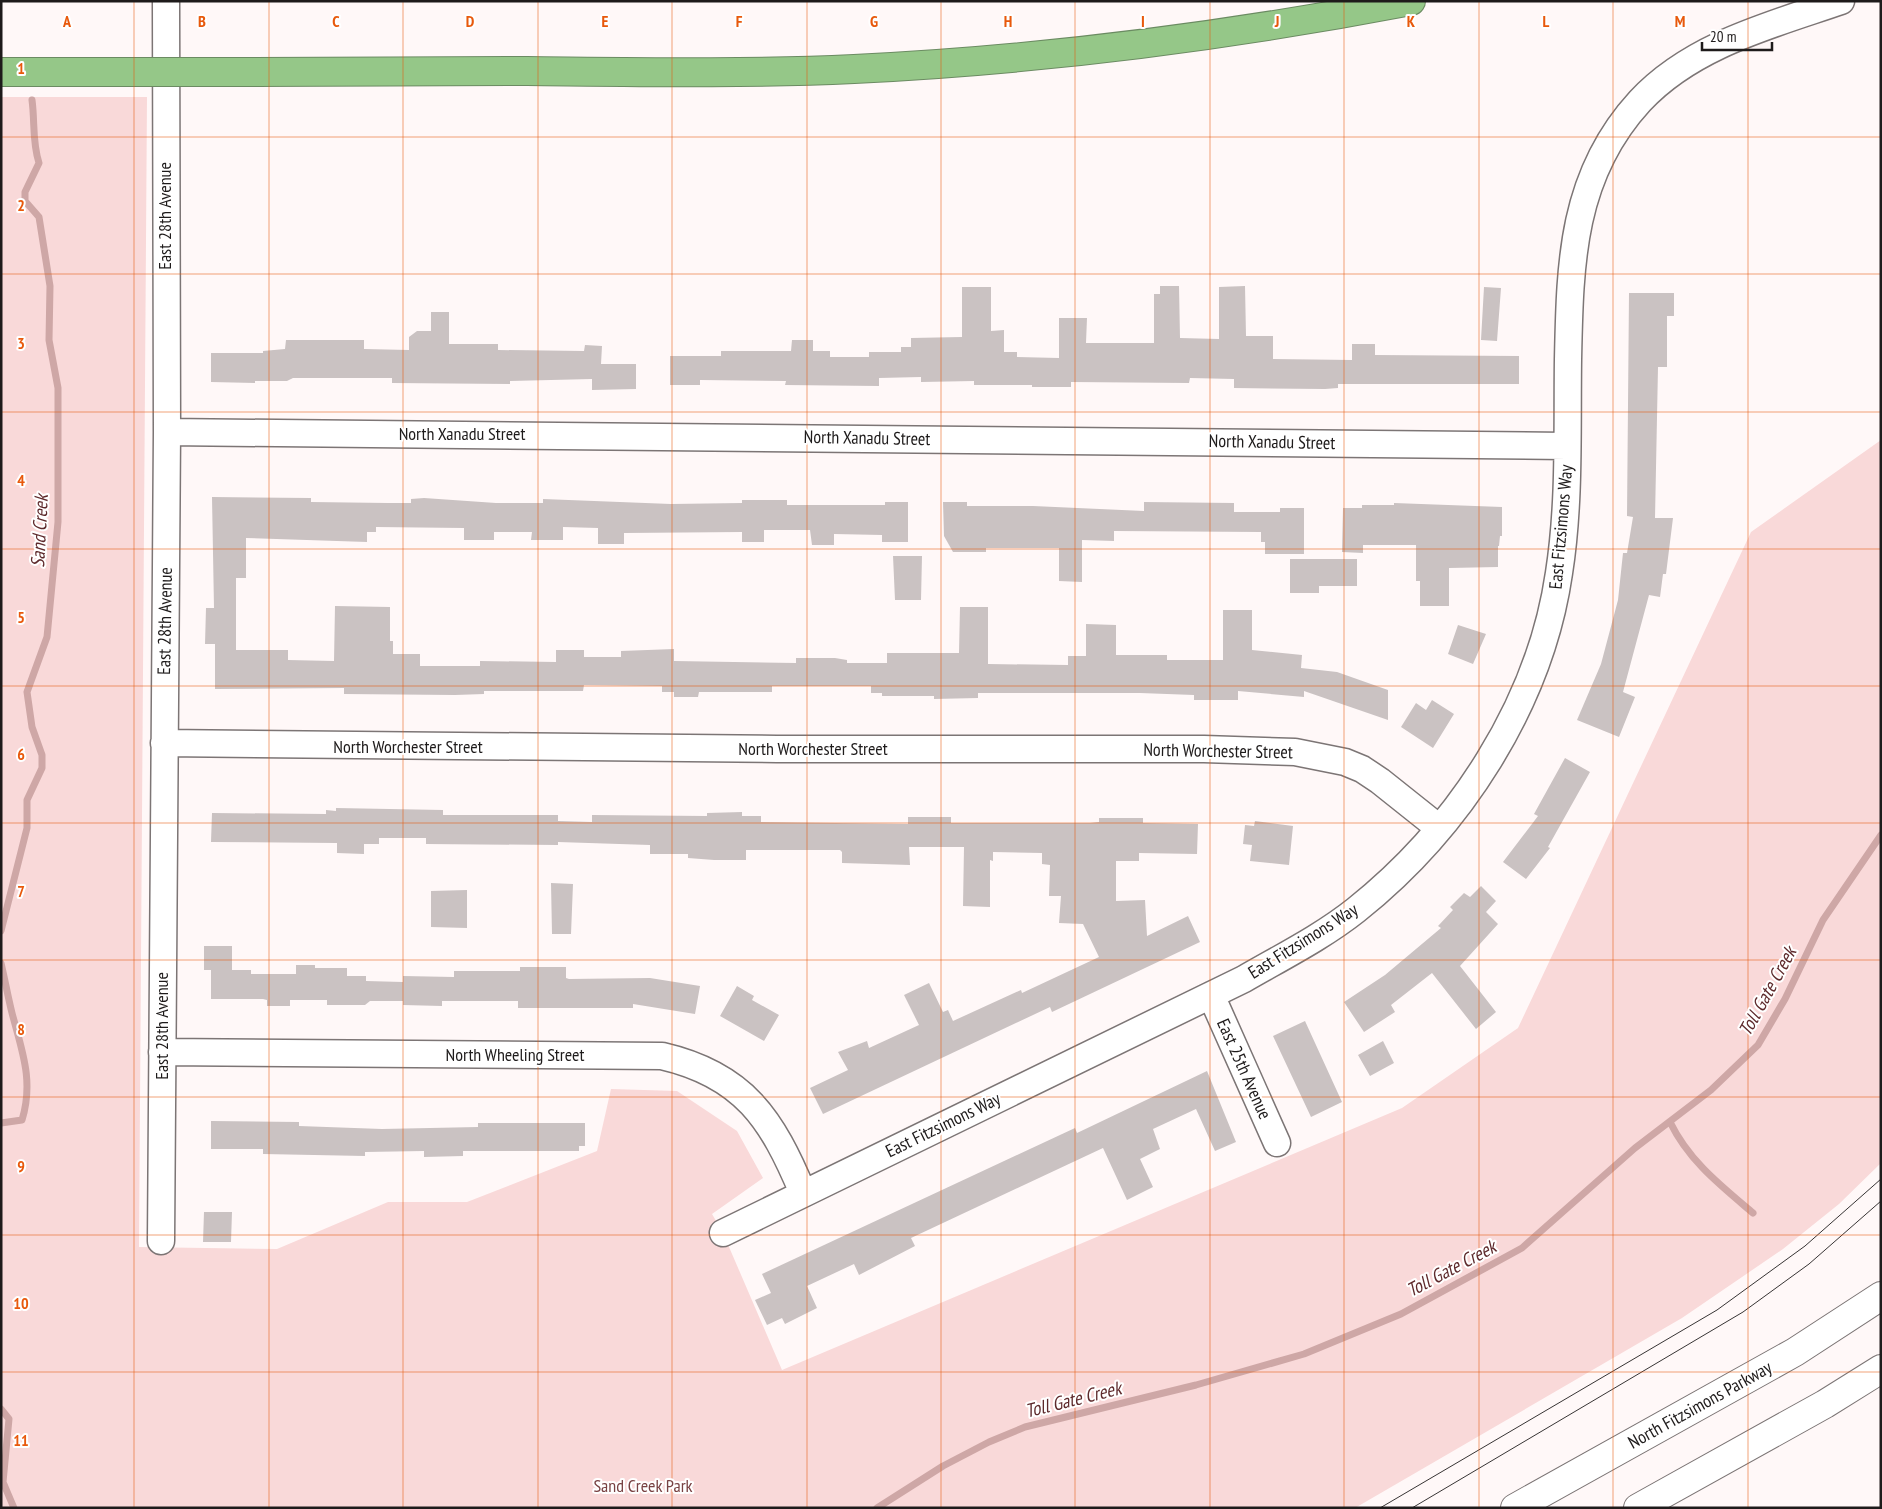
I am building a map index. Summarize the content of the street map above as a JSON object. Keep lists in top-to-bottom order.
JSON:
{
  "streets": {
    "main road": ["North Fitzsimons Parkway"],
    "street": [
      "East 28th Avenue",
      "North Xanadu Street",
      "East Fitzsimons Way",
      "North Worchester Street",
      "North Wheeling Street",
      "East 25th Avenue"
    ]
  },
  "crossings": [
    ["East 28th Avenue", "North Xanadu Street"],
    ["East 28th Avenue", "North Worchester Street"],
    ["East 28th Avenue", "North Wheeling Street"],
    ["North Xanadu Street", "East Fitzsimons Way"],
    ["East Fitzsimons Way", "North Worchester Street"],
    ["East Fitzsimons Way", "North Wheeling Street"],
    ["East Fitzsimons Way", "East 25th Avenue"]
  ],
  "water": ["Sand Creek", "Toll Gate Creek"],
  "parks": ["Sand Creek Park"],
  "scale_bar": "20 m",
  "grid": {
    "columns": [
      "A",
      "B",
      "C",
      "D",
      "E",
      "F",
      "G",
      "H",
      "I",
      "J",
      "K",
      "L",
      "M"
    ],
    "rows": [
      "1",
      "2",
      "3",
      "4",
      "5",
      "6",
      "7",
      "8",
      "9",
      "10",
      "11"
    ]
  }
}
